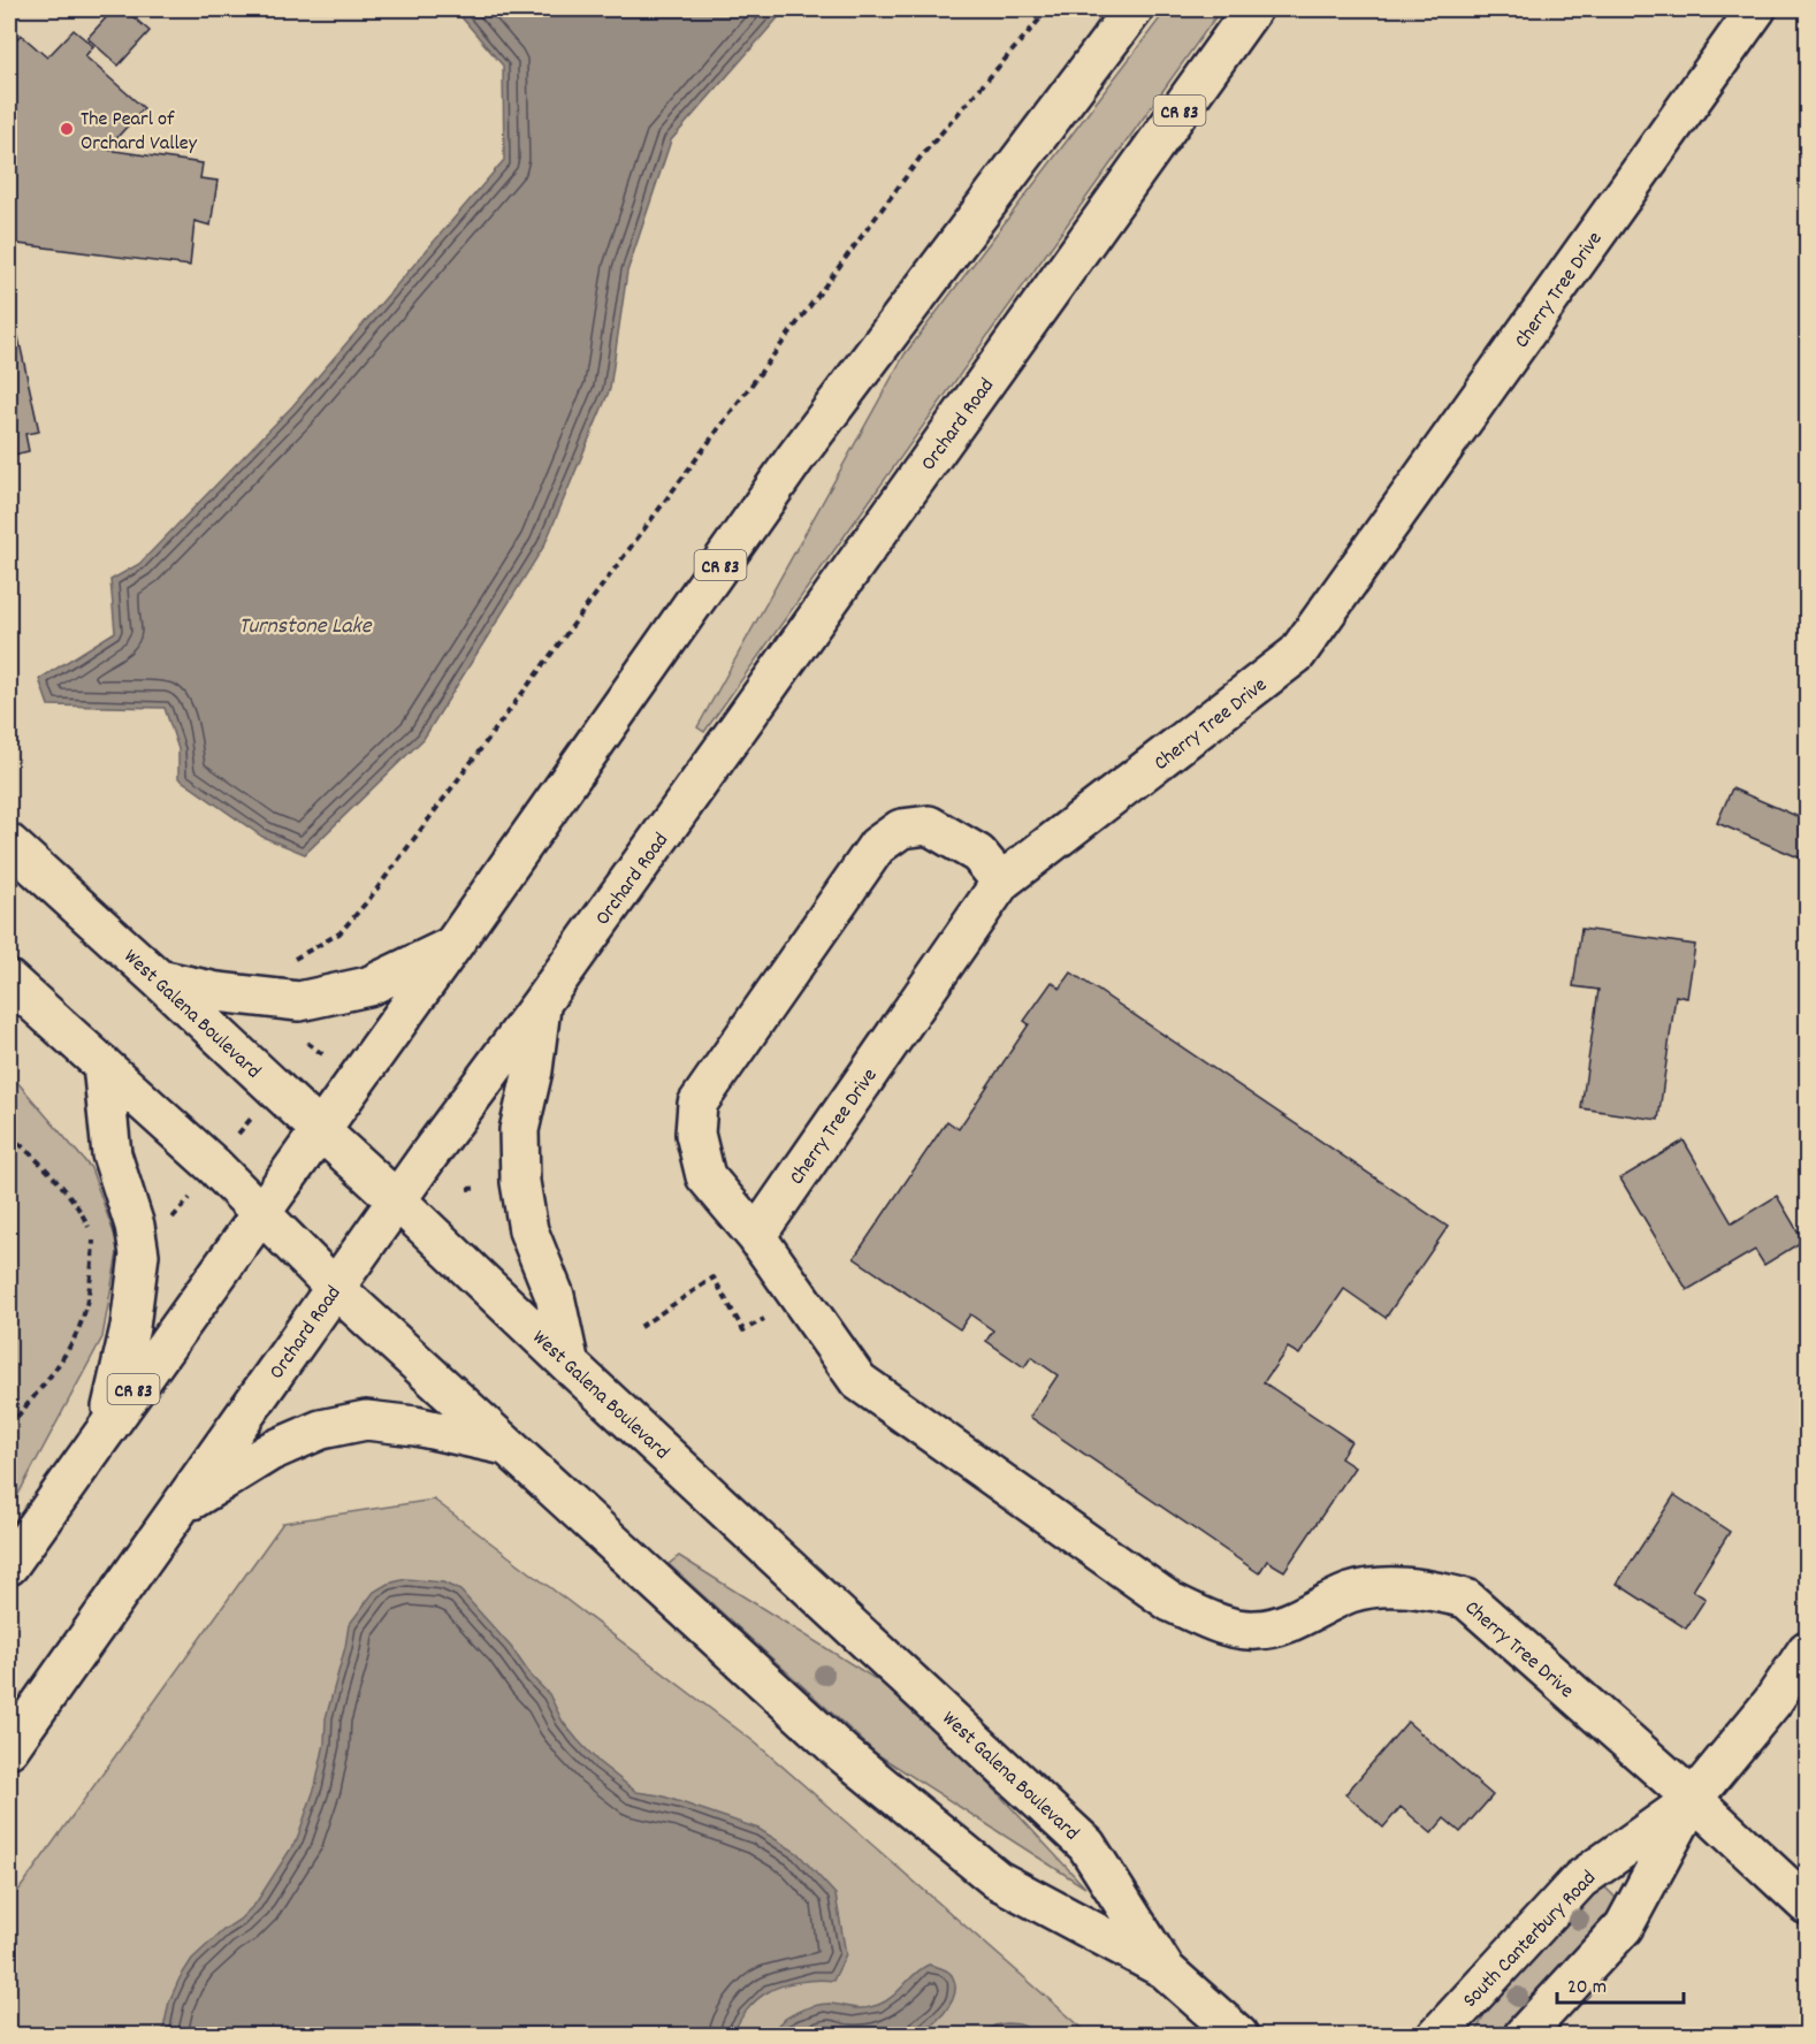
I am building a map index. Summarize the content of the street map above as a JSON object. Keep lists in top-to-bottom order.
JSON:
{
  "streets": {
    "main road": [
      "CR 83",
      "Cherry Tree Drive",
      "Orchard Road",
      "West Galena Boulevard",
      "South Canterbury Road"
    ]
  },
  "crossings": [
    ["CR 83", "West Galena Boulevard"],
    ["Cherry Tree Drive", "South Canterbury Road"],
    ["Orchard Road", "West Galena Boulevard"]
  ],
  "water": ["Turnstone Lake"],
  "places": ["The Pearl of Orchard Valley"],
  "scale_bar": "20 m"
}
